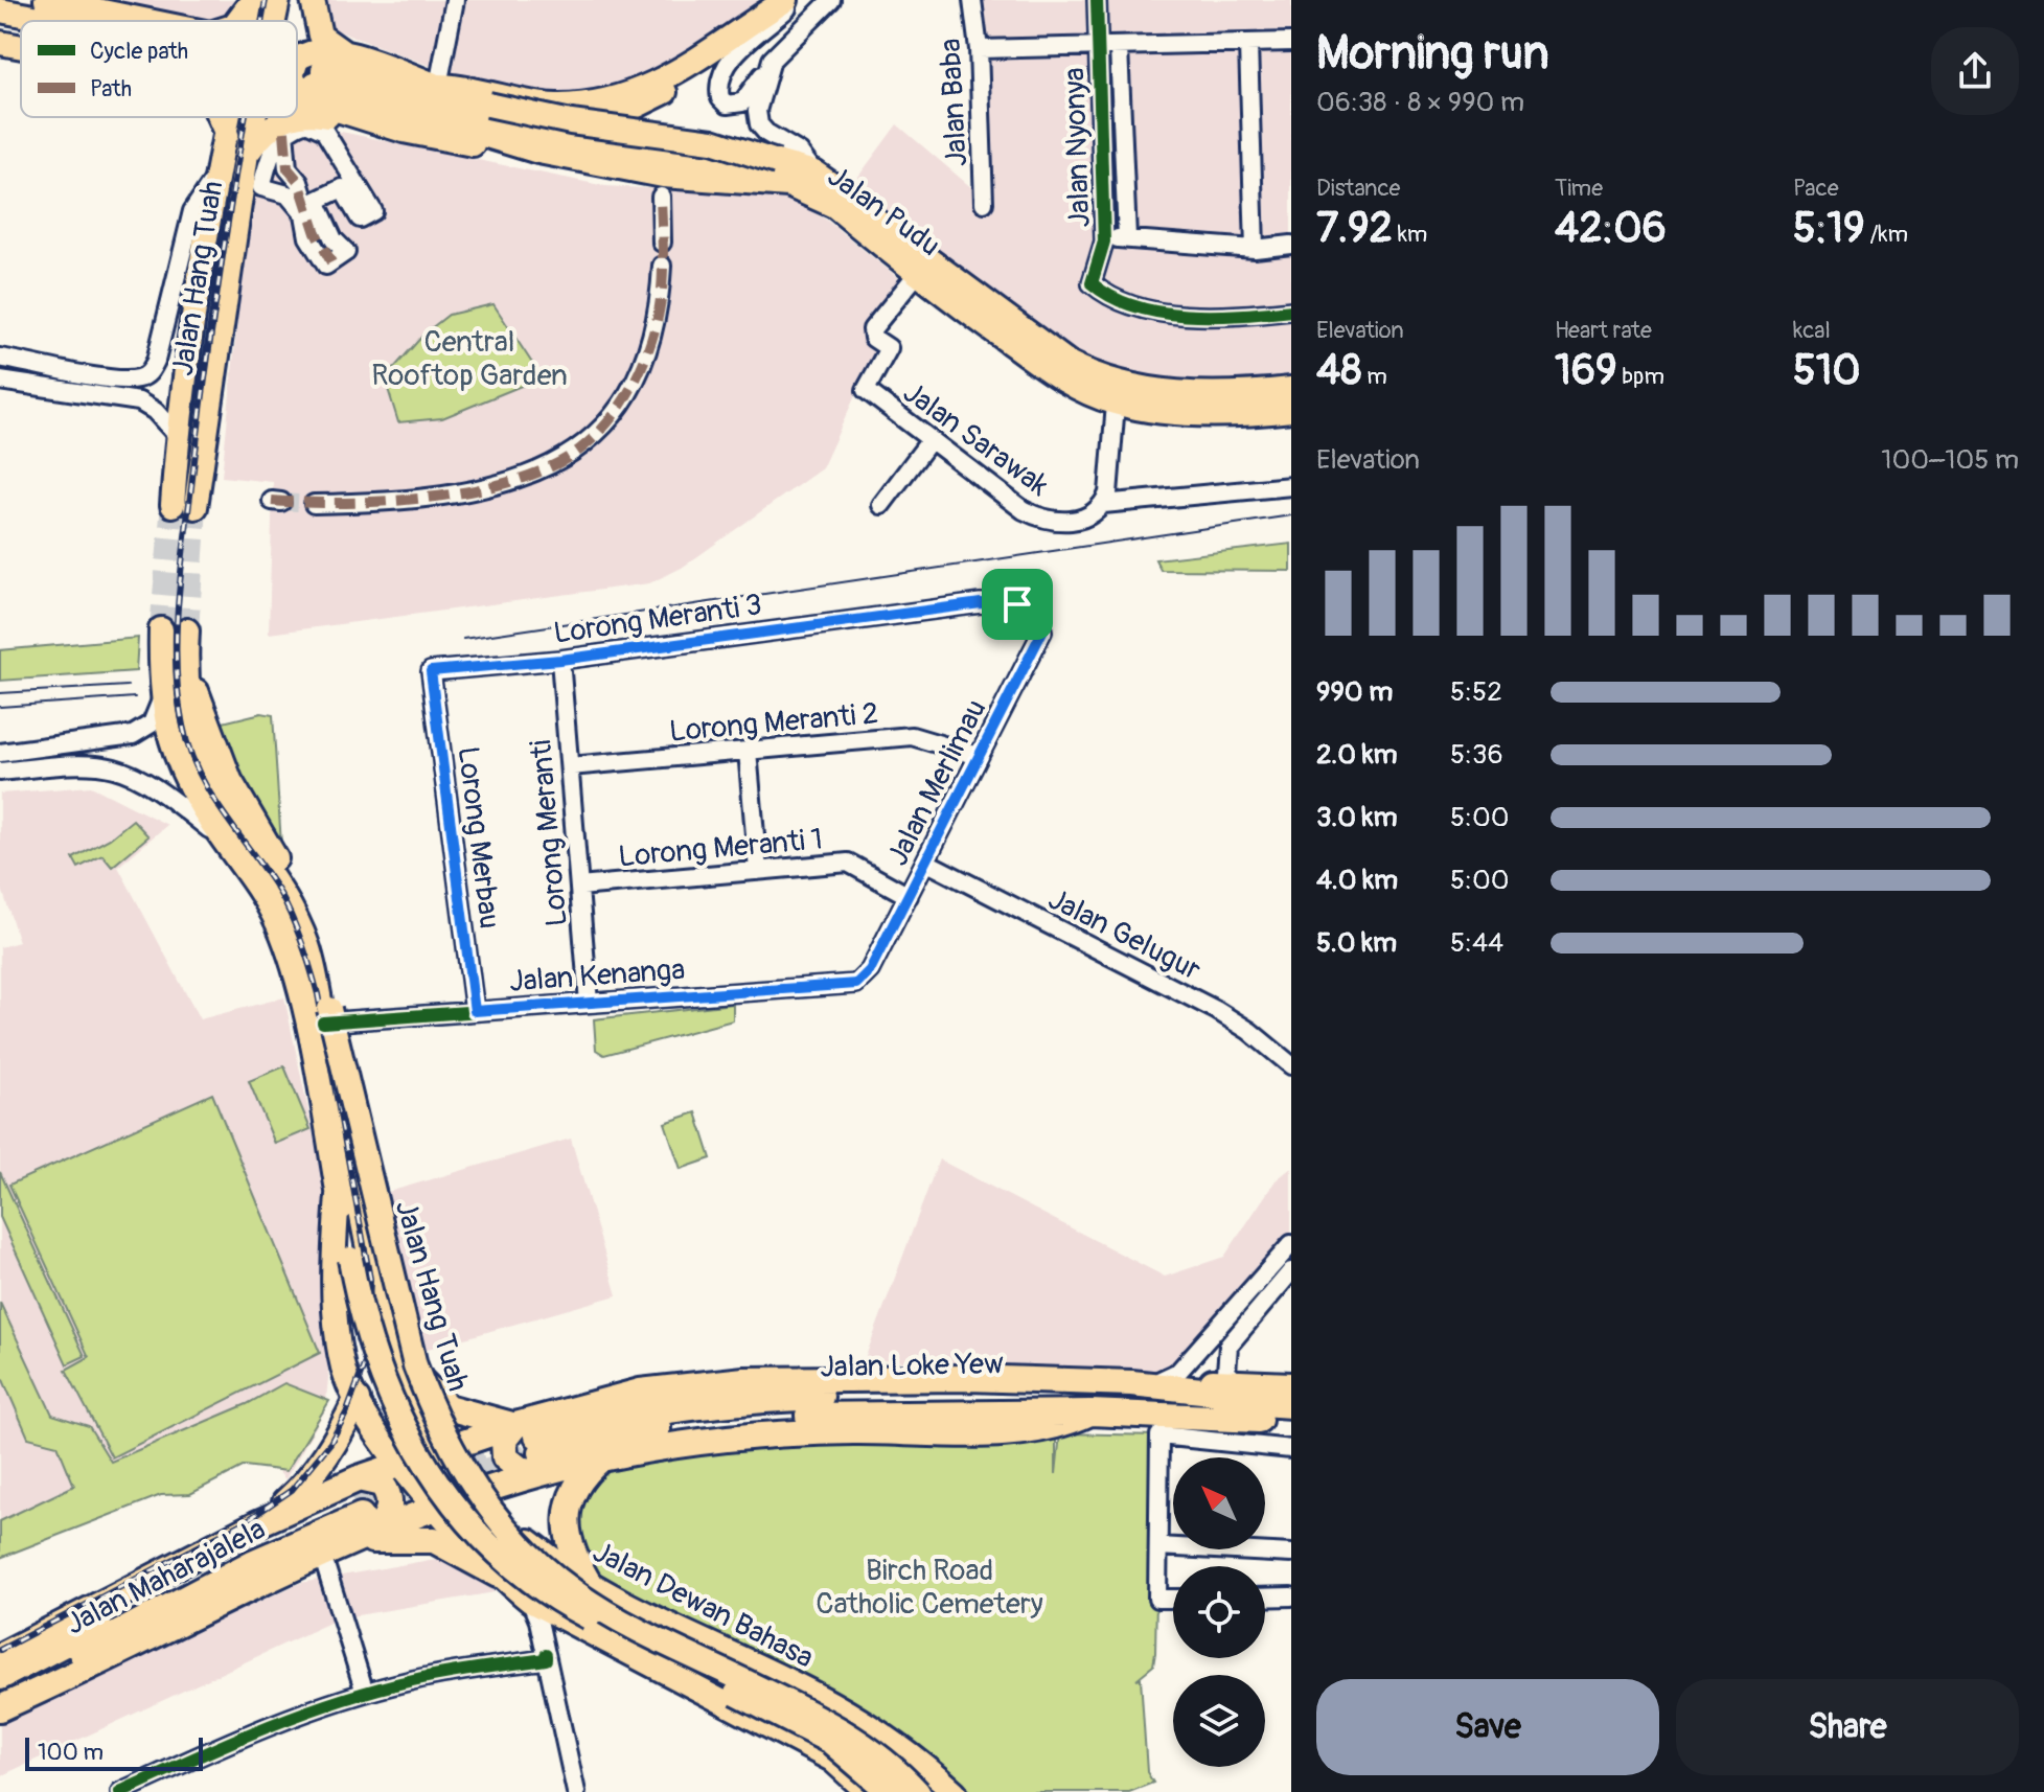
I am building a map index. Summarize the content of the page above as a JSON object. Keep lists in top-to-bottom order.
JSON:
{
  "streets": {
    "highway": ["Jalan Loke Yew", "Jalan Maharajalela"],
    "main road": ["Jalan Pudu", "Jalan Hang Tuah", "Jalan Dewan Bahasa"],
    "street": [
      "Jalan Baba",
      "Jalan Nyonya",
      "Jalan Sarawak",
      "Lorong Meranti 3",
      "Lorong Meranti 2",
      "Jalan Merlimau",
      "Lorong Meranti",
      "Lorong Merbau",
      "Lorong Meranti 1",
      "Jalan Gelugur",
      "Jalan Kenanga"
    ]
  },
  "crossings": [
    ["Jalan Pudu", "Jalan Sarawak"],
    ["Jalan Hang Tuah", "Jalan Kenanga"],
    ["Jalan Hang Tuah", "Jalan Dewan Bahasa"],
    ["Lorong Meranti 3", "Jalan Merlimau"],
    ["Lorong Meranti 3", "Lorong Meranti"],
    ["Lorong Meranti 3", "Lorong Merbau"],
    ["Lorong Meranti 2", "Jalan Merlimau"],
    ["Lorong Meranti 2", "Lorong Meranti"],
    ["Jalan Merlimau", "Lorong Meranti 1"],
    ["Jalan Merlimau", "Jalan Gelugur"],
    ["Jalan Merlimau", "Jalan Kenanga"],
    ["Lorong Meranti", "Lorong Meranti 1"],
    ["Lorong Meranti", "Jalan Kenanga"],
    ["Lorong Merbau", "Jalan Kenanga"]
  ],
  "parks": ["Central Rooftop Garden", "Birch Road Catholic Cemetery"],
  "legend": ["Cycle path", "Path"],
  "scale_bar": "100 m",
  "north": "top left",
  "page": {
    "heading": ["Morning run", "06:38 · 8 × 990 m"],
    "stats": [
      ["Distance", "7.92 km"],
      ["Time", "42:06"],
      ["Pace", "5:19 /km"],
      ["Elevation", "48 m"],
      ["Heart rate", "169 bpm"],
      ["kcal", "510"]
    ],
    "chart": ["Elevation", "100–105 m"],
    "list": [
      {
        "name": "990 m",
        "note": "5:52"
      },
      {
        "name": "2.0 km",
        "note": "5:36"
      },
      {
        "name": "3.0 km",
        "note": "5:00"
      },
      {
        "name": "4.0 km",
        "note": "5:00"
      },
      {
        "name": "5.0 km",
        "note": "5:44"
      }
    ],
    "buttons": ["Save", "Share"],
    "scale": "100 m"
  }
}
